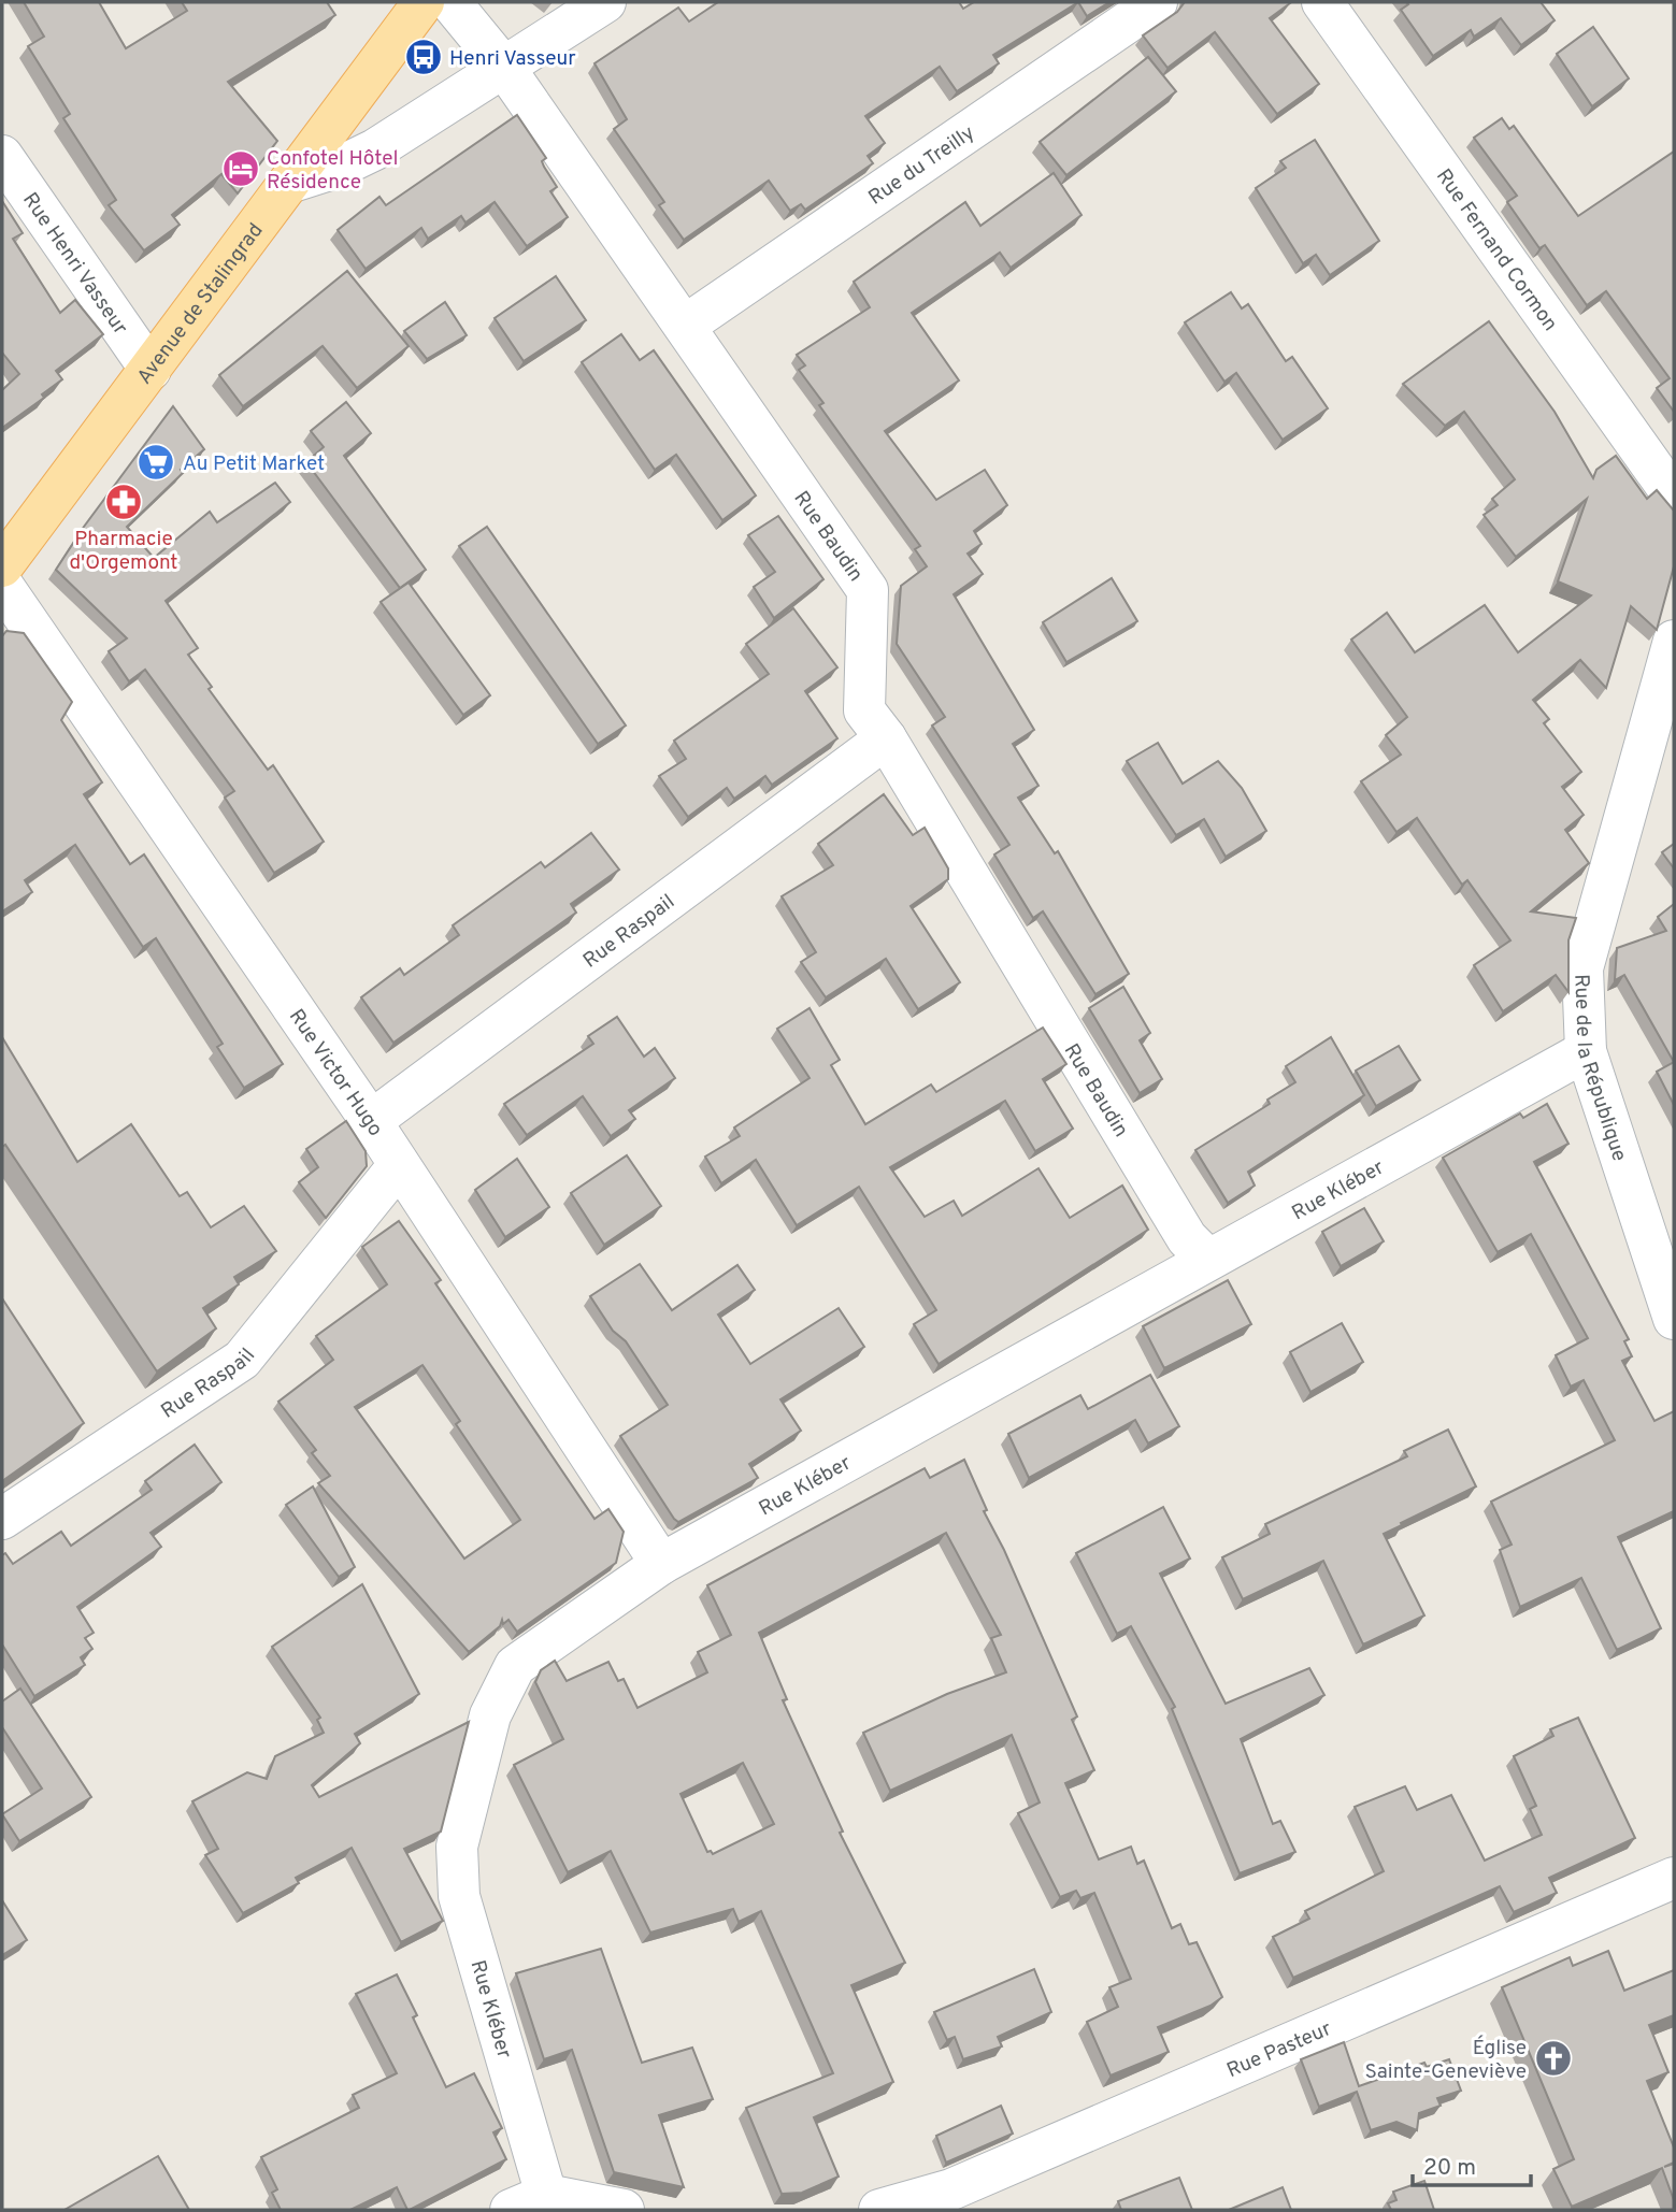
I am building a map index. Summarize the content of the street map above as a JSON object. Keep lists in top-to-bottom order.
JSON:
{
  "streets": {
    "main road": ["Avenue de Stalingrad"],
    "street": [
      "Rue du Treilly",
      "Rue Fernand Cormon",
      "Rue Henri Vasseur",
      "Rue Baudin",
      "Rue Raspail",
      "Rue de la République",
      "Rue Victor Hugo",
      "Rue Kléber",
      "Rue Pasteur"
    ]
  },
  "crossings": [
    ["Rue du Treilly", "Rue Baudin"],
    ["Rue Henri Vasseur", "Avenue de Stalingrad"],
    ["Rue Baudin", "Rue Raspail"],
    ["Rue Baudin", "Rue Kléber"],
    ["Rue Raspail", "Rue Victor Hugo"],
    ["Rue de la République", "Rue Kléber"],
    ["Rue Victor Hugo", "Rue Kléber"]
  ],
  "places": {
    "bus stop": ["Henri Vasseur"],
    "hotel": ["Confotel Hôtel Résidence"],
    "supermarket": ["Au Petit Market"],
    "pharmacy": ["Pharmacie d'Orgemont"],
    "church": ["Église Sainte-Geneviève"]
  },
  "scale_bar": "20 m"
}
